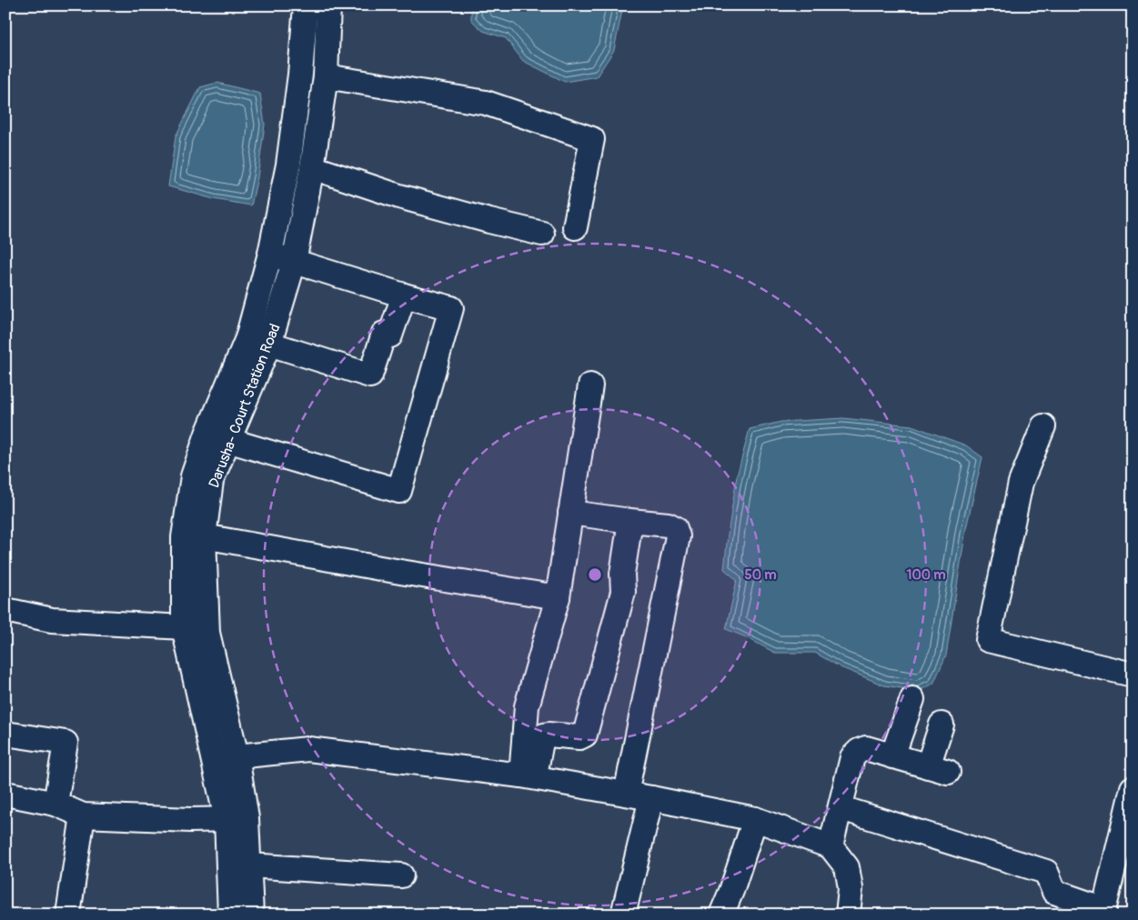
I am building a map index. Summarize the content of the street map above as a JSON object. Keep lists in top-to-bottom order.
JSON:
{
  "streets": {
    "street": ["Darusha- Court Station Road"]
  },
  "rings": ["50 m", "100 m"]
}
